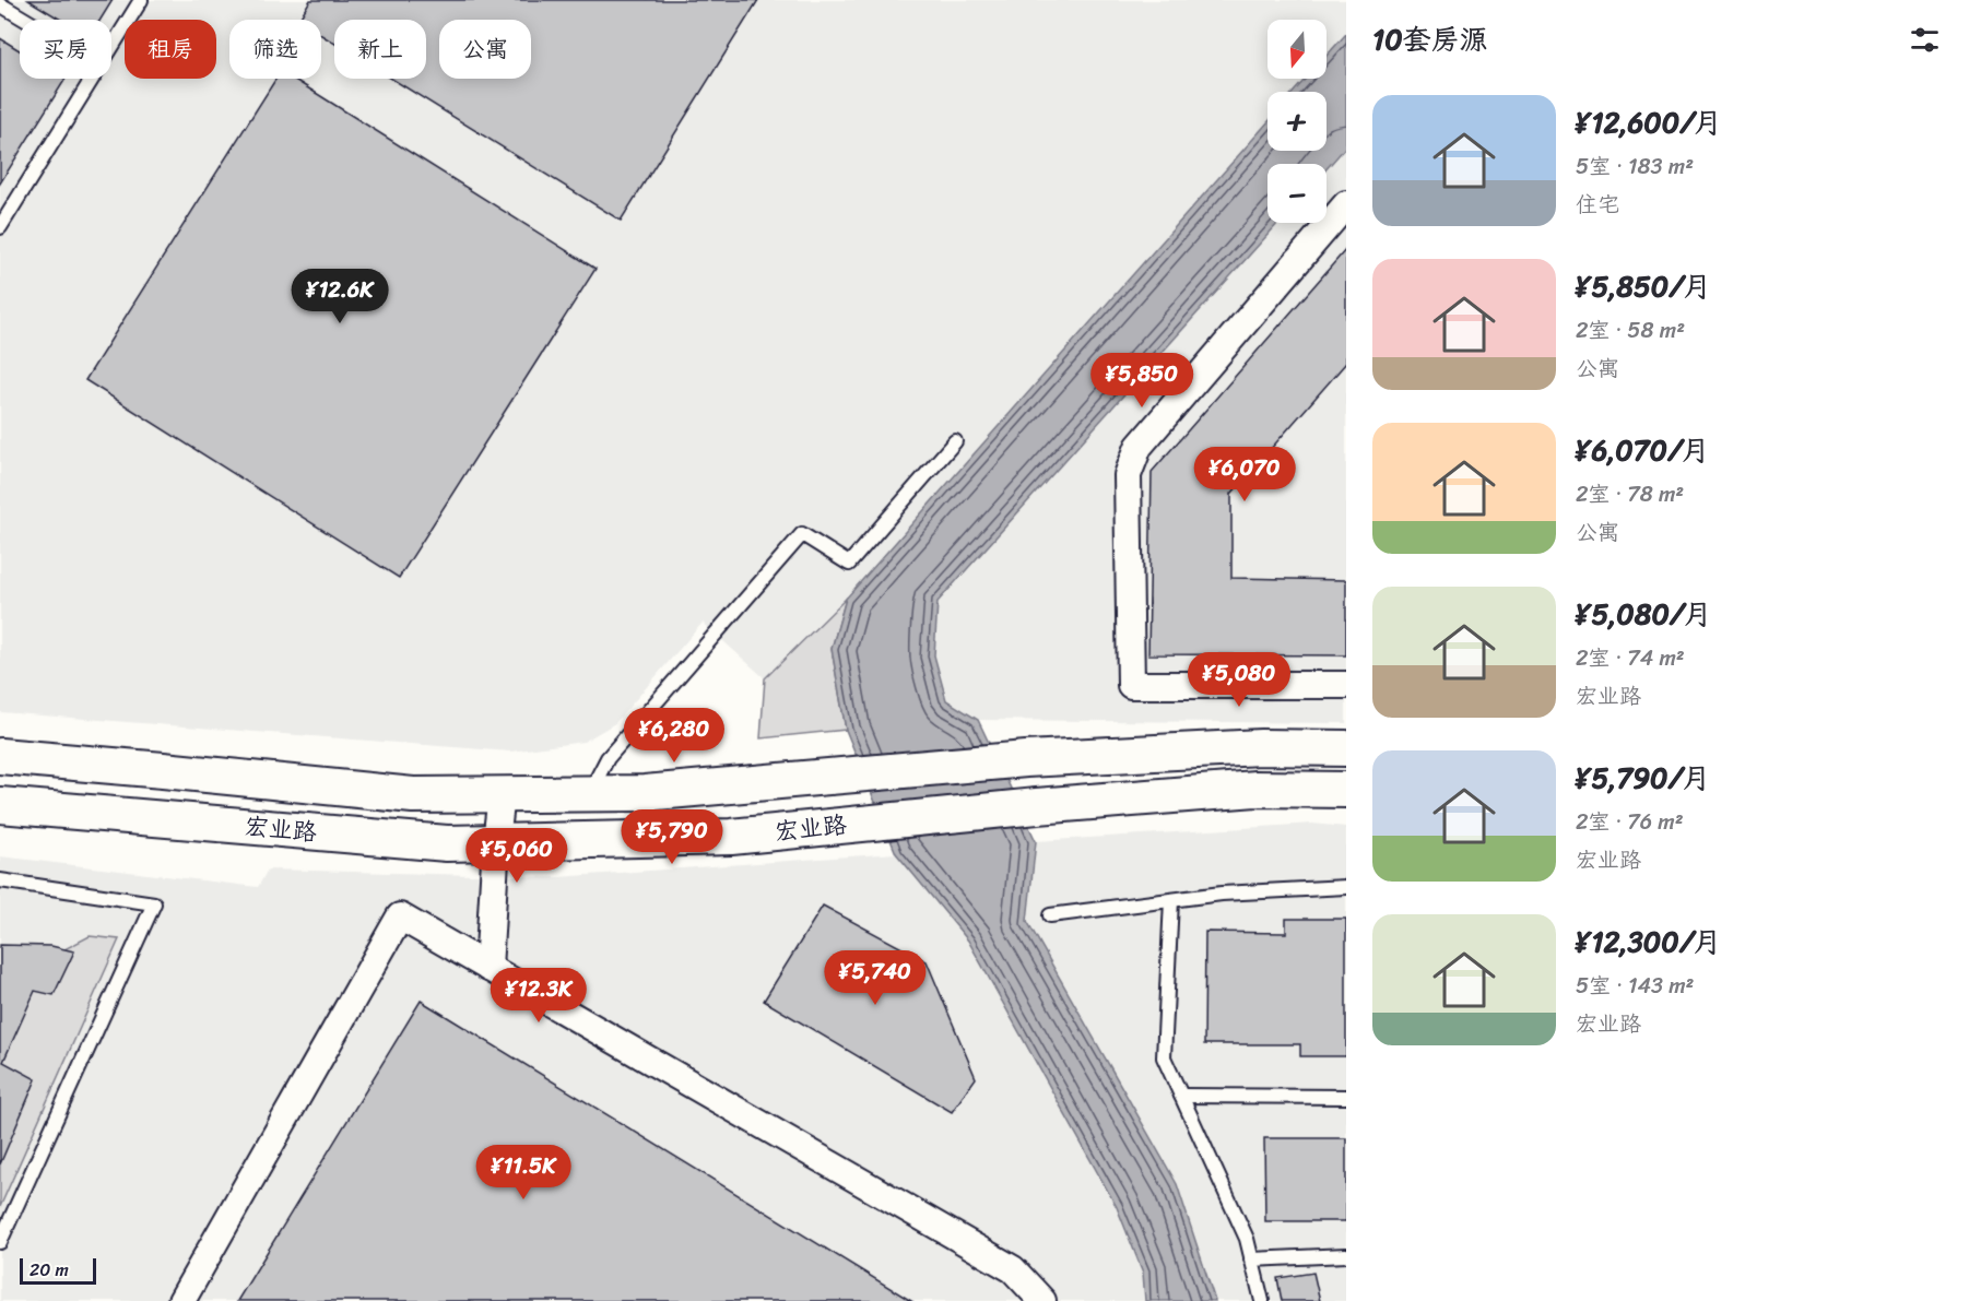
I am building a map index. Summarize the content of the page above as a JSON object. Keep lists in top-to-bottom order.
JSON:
{
  "streets": {
    "street": ["宏业路"]
  },
  "scale_bar": "20 m",
  "north": "bottom",
  "page": {
    "heading": "10套房源",
    "map_buttons": ["+", "−"],
    "chip": [
      "买房",
      "租房",
      "筛选",
      "新上",
      "公寓"
    ],
    "list": [
      {
        "name": "¥12,600/月",
        "note": "5室 · 183 m² · 住宅"
      },
      {
        "name": "¥5,850/月",
        "note": "2室 · 58 m² · 公寓"
      },
      {
        "name": "¥6,070/月",
        "note": "2室 · 78 m² · 公寓"
      },
      {
        "name": "¥5,080/月",
        "note": "2室 · 74 m² · 宏业路"
      },
      {
        "name": "¥5,790/月",
        "note": "2室 · 76 m² · 宏业路"
      },
      {
        "name": "¥12,300/月",
        "note": "5室 · 143 m² · 宏业路"
      }
    ],
    "price": [
      "¥12.6K",
      "¥5,850",
      "¥6,070",
      "¥5,080",
      "¥6,280",
      "¥5,790",
      "¥5,060",
      "¥5,740",
      "¥12.3K",
      "¥11.5K"
    ],
    "scale": "20 m"
  }
}
